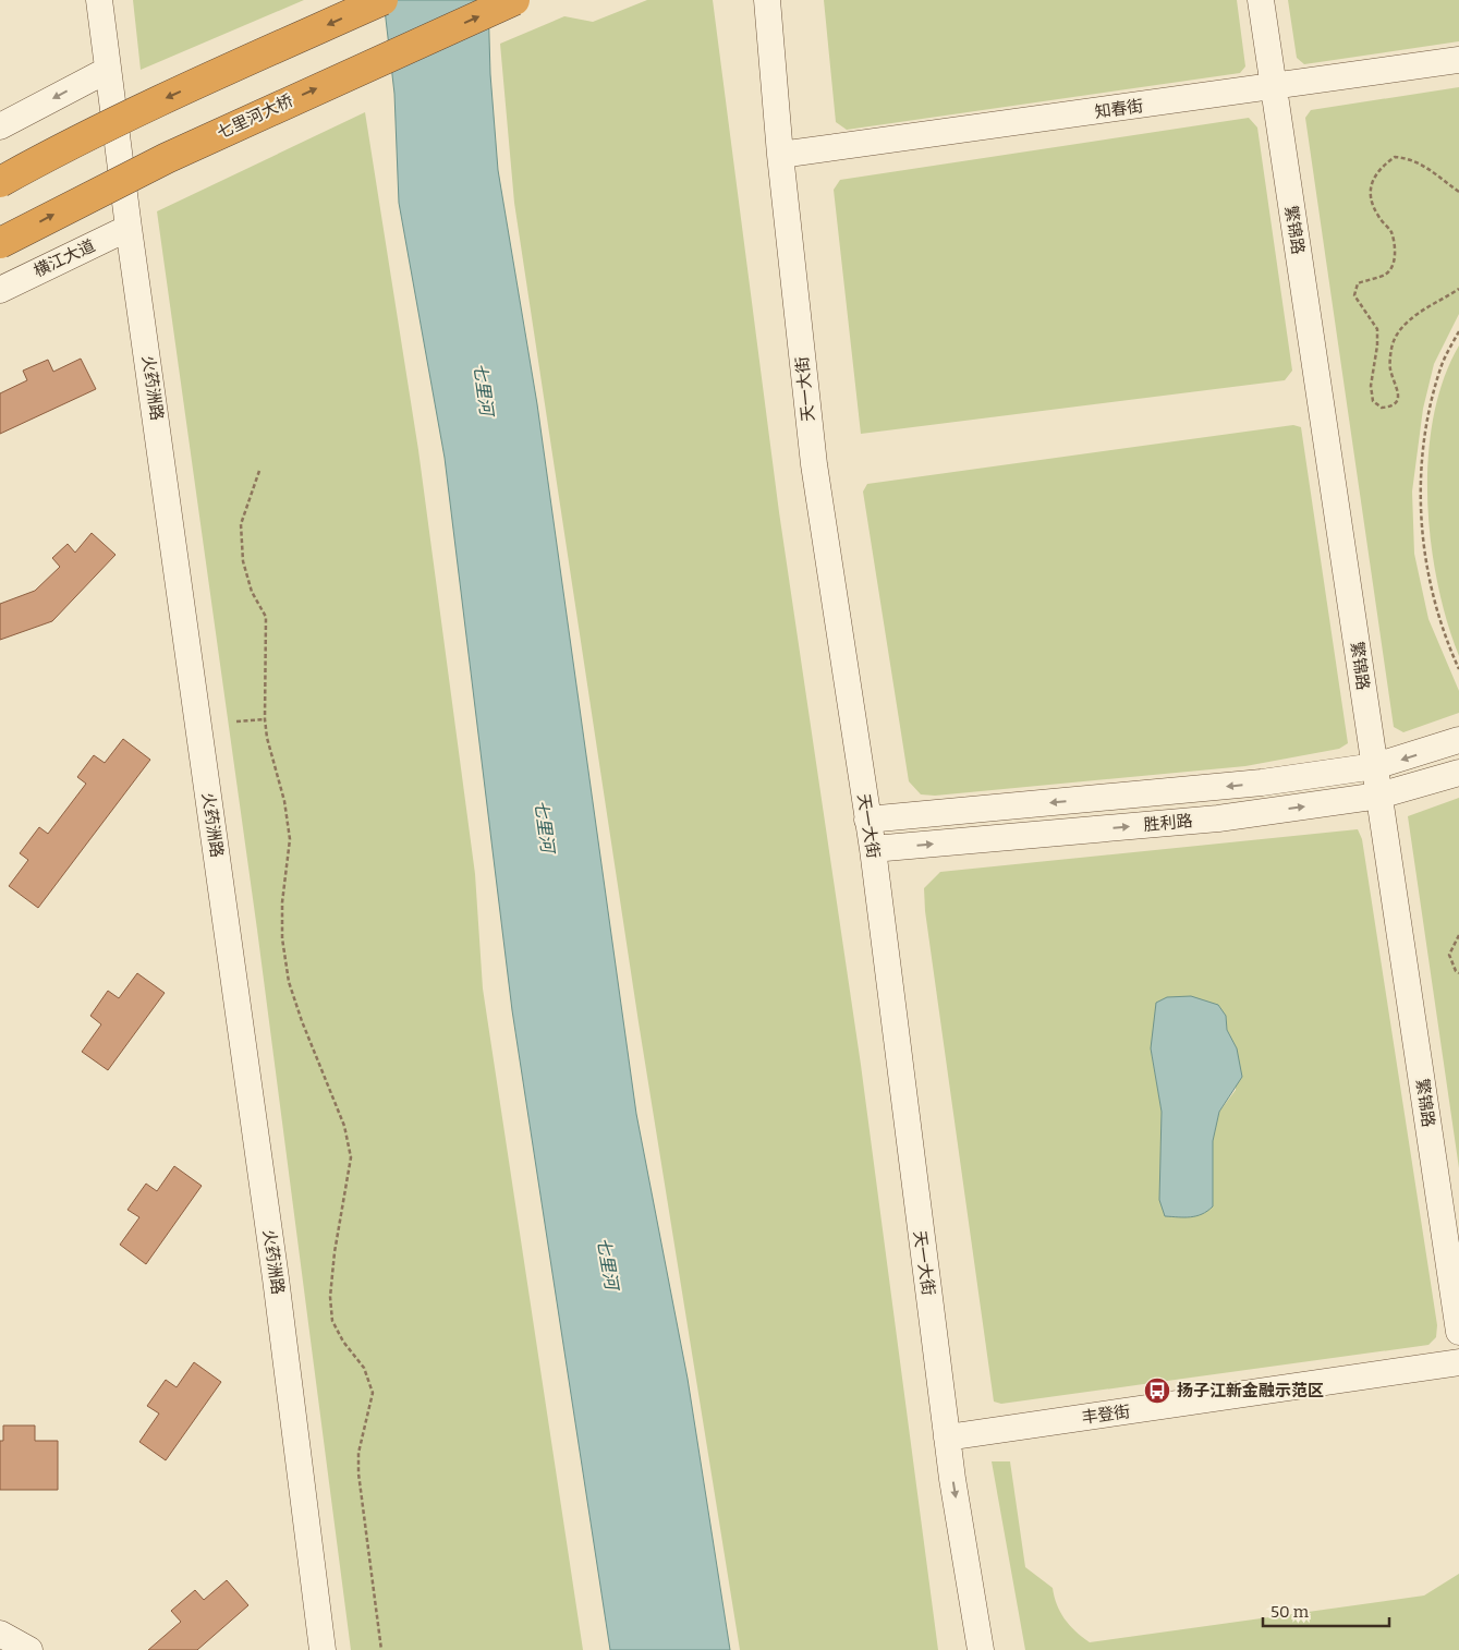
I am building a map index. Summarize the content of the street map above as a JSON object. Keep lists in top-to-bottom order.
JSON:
{
  "streets": {
    "highway": ["七里河大桥"],
    "street": [
      "知春街",
      "繁锦路",
      "横江大道",
      "火药洲路",
      "天一大街",
      "胜利路",
      "丰登街"
    ]
  },
  "crossings": [
    ["知春街", "繁锦路"],
    ["知春街", "天一大街"],
    ["繁锦路", "胜利路"],
    ["横江大道", "火药洲路"],
    ["天一大街", "胜利路"],
    ["天一大街", "丰登街"]
  ],
  "water": ["七里河"],
  "places": {
    "bus stop": ["扬子江新金融示范区"]
  },
  "scale_bar": "50 m"
}
